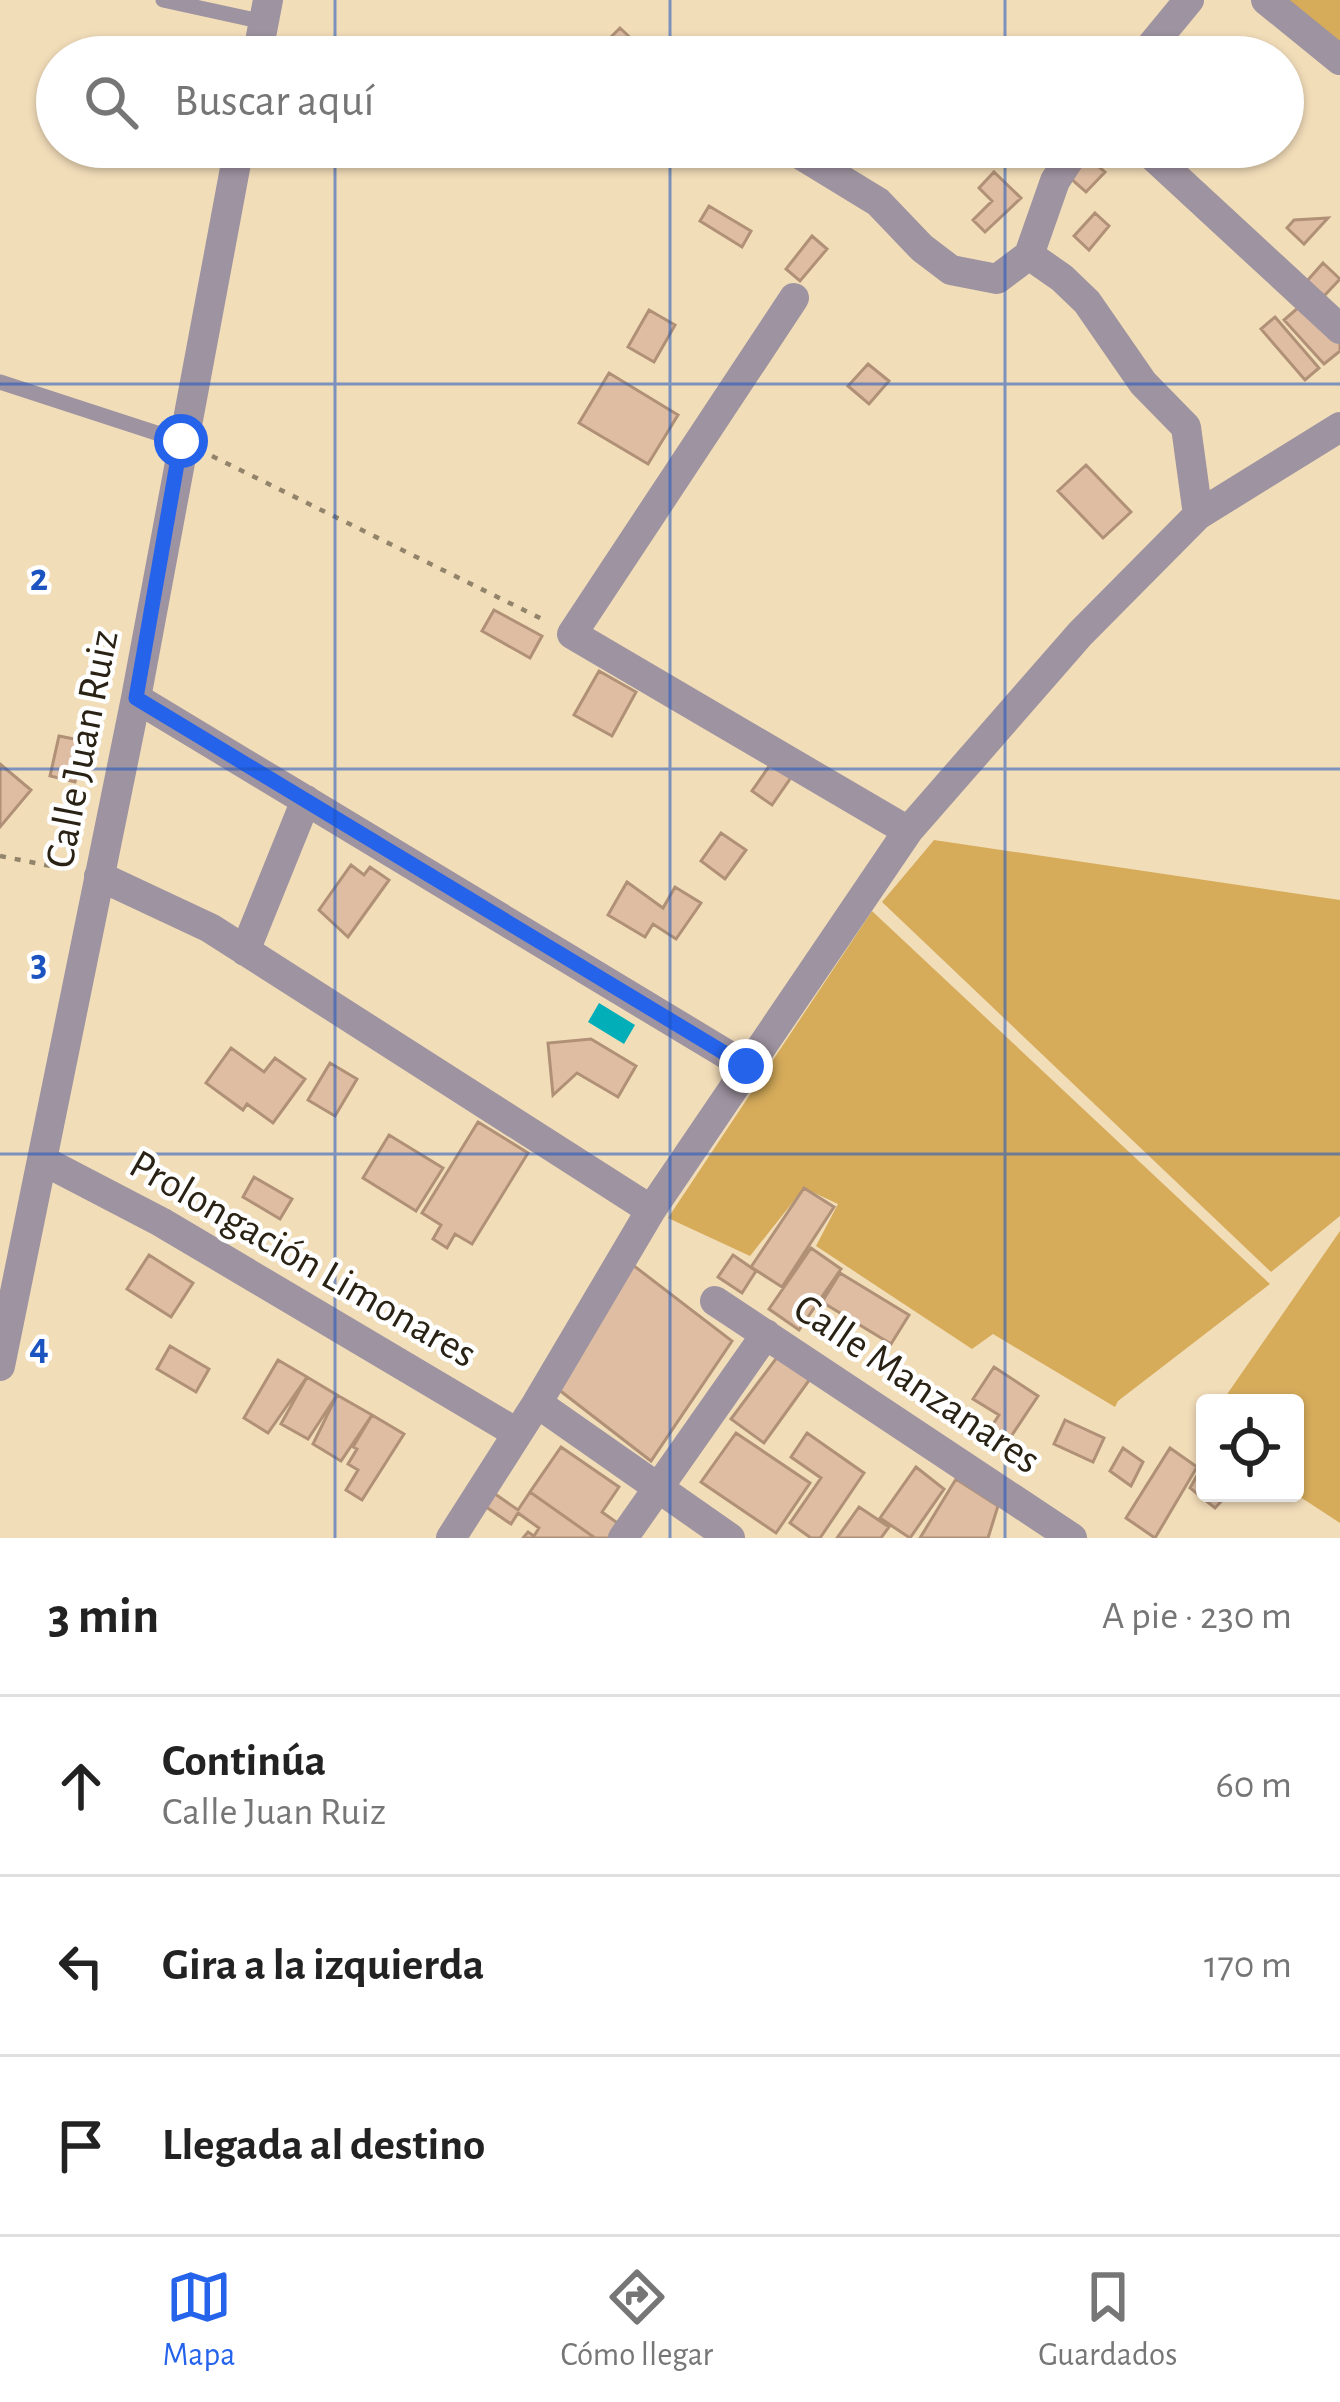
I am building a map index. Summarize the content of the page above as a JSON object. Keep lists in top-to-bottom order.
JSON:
{
  "streets": {
    "street": ["Calle Juan Ruiz", "Prolongación Limonares", "Calle Manzanares"]
  },
  "crossings": [
    ["Calle Juan Ruiz", "Prolongación Limonares"]
  ],
  "page": {
    "search": "Buscar aquí",
    "heading": ["3 min", "A pie · 230 m"],
    "list": [
      ["Continúa", "Calle Juan Ruiz", "60 m"],
      ["Gira a la izquierda", "170 m"],
      "Llegada al destino"
    ],
    "nav": ["Mapa", "Cómo llegar", "Guardados"]
  },
  "grid": {
    "rows": ["2", "3", "4"]
  }
}
